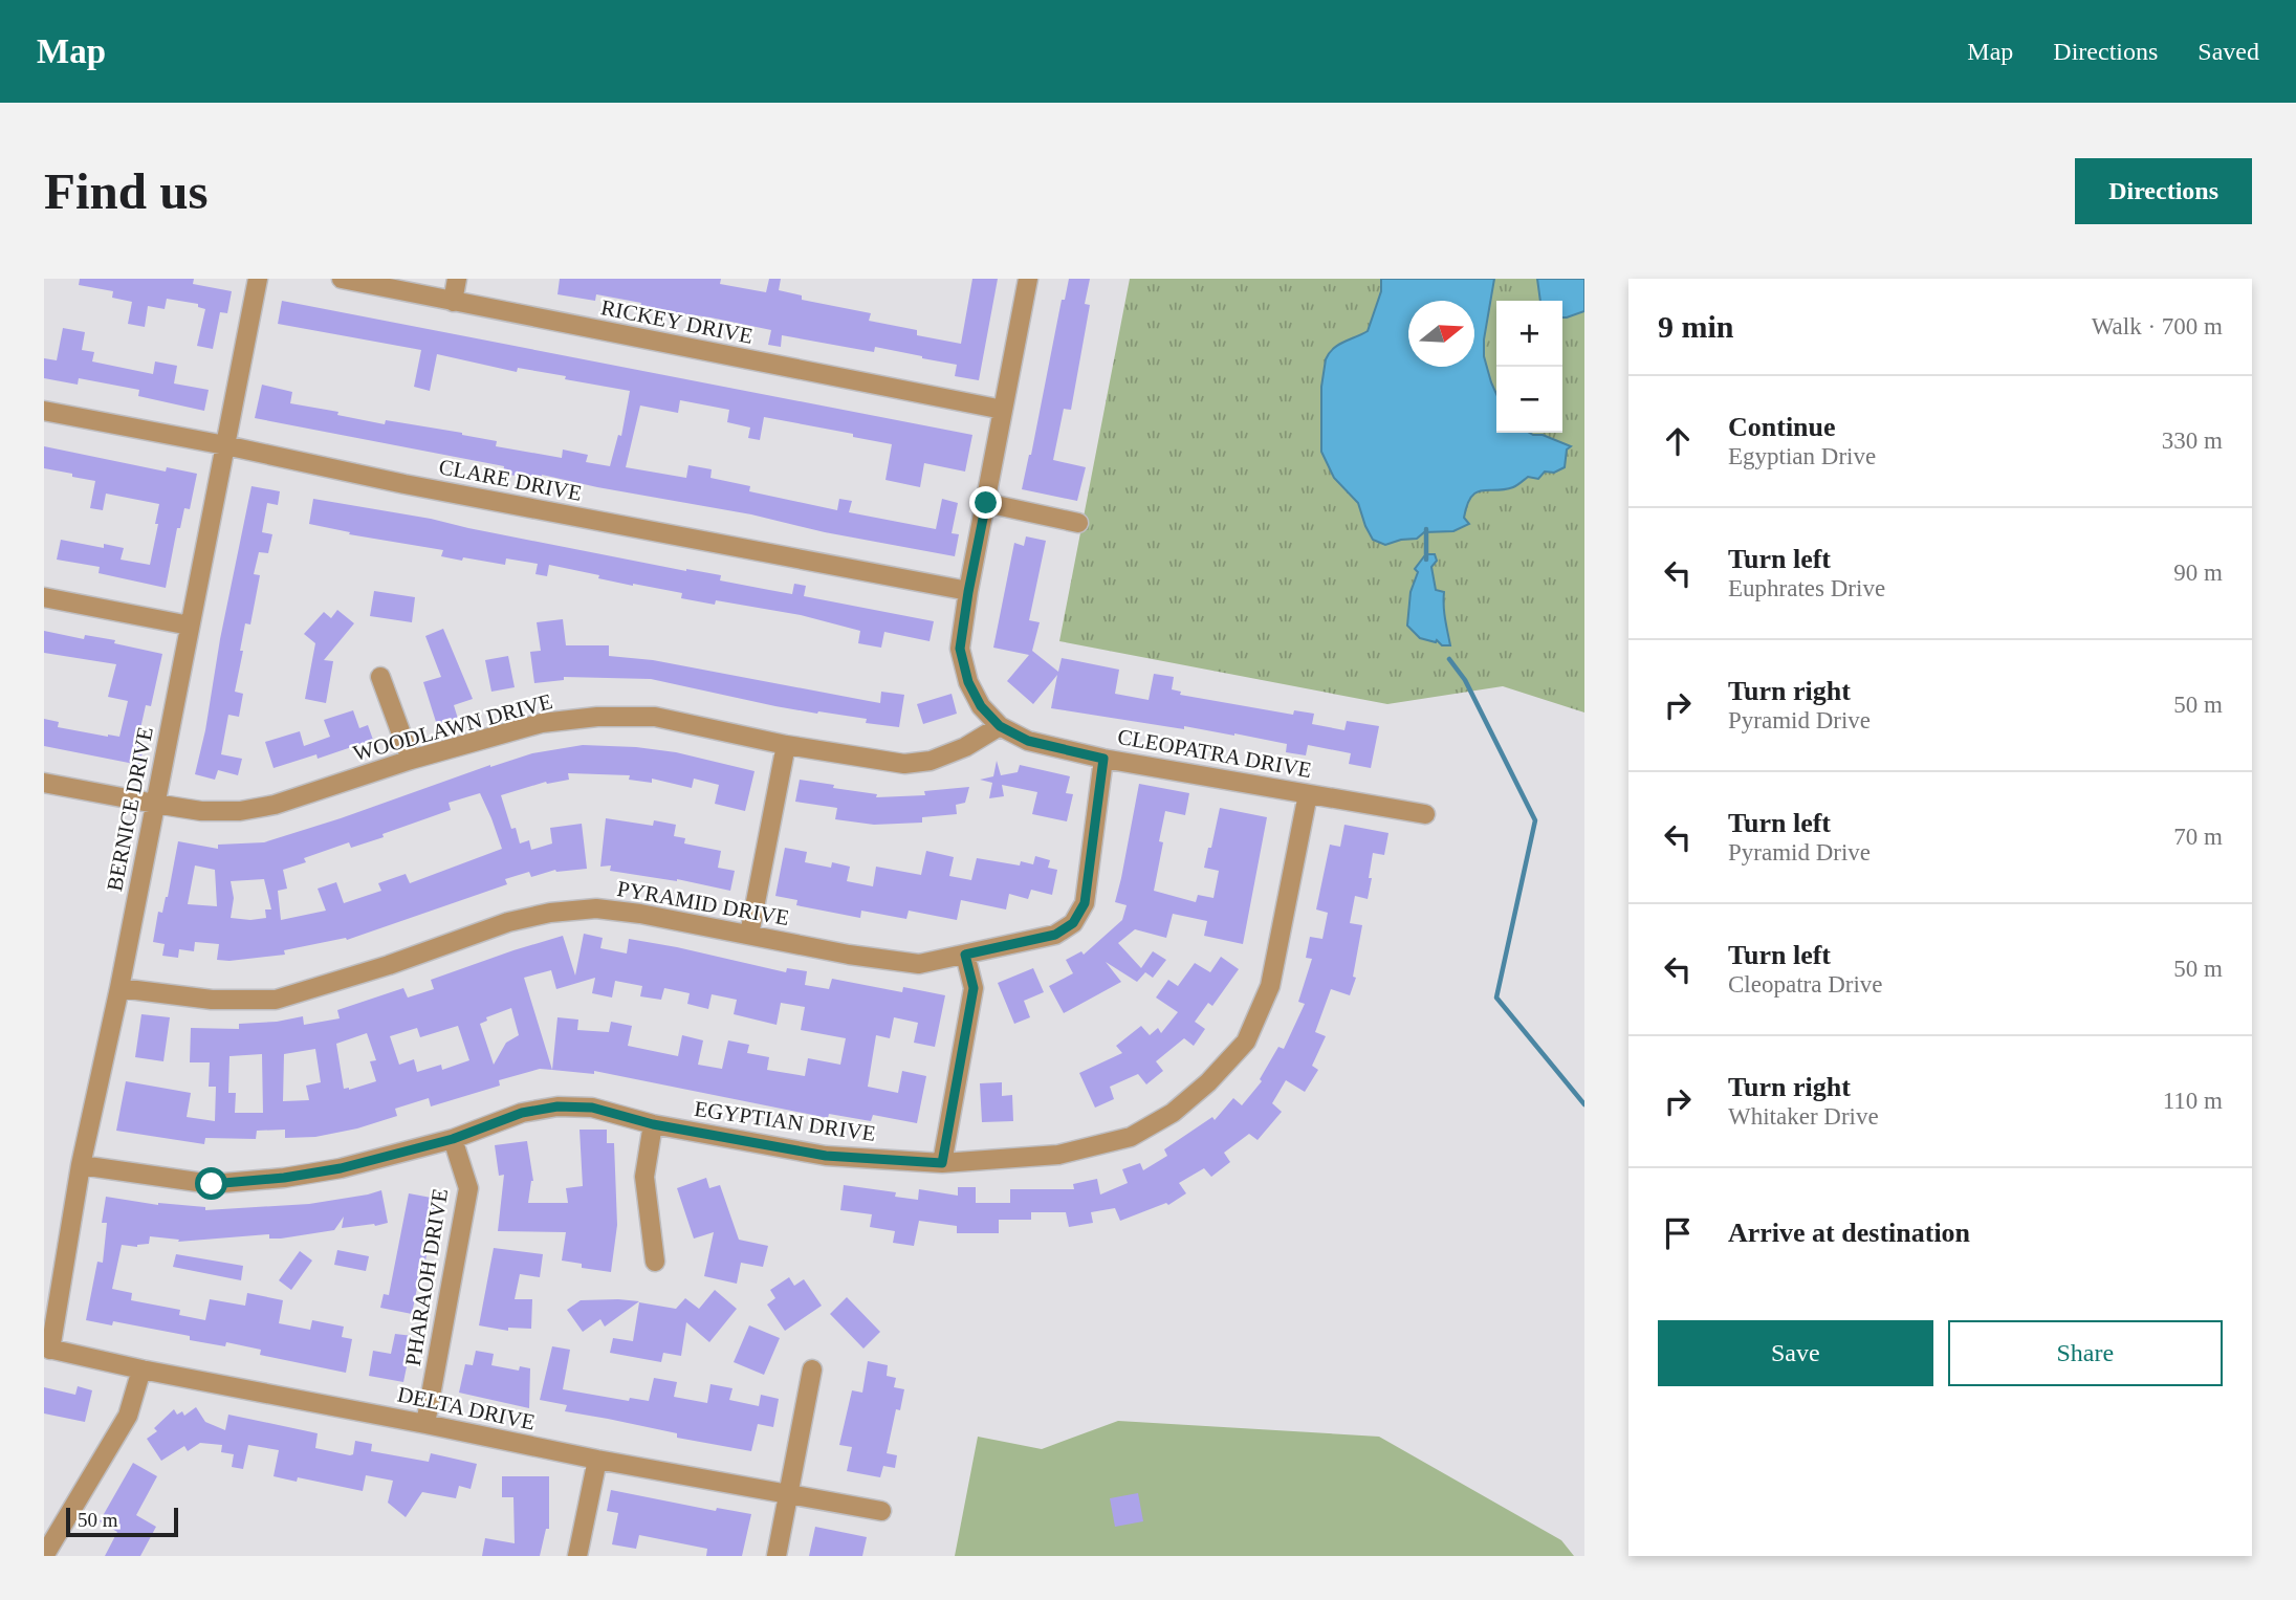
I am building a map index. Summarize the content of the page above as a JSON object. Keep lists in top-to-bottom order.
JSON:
{
  "streets": {
    "street": [
      "RICKEY DRIVE",
      "CLARE DRIVE",
      "WOODLAWN DRIVE",
      "CLEOPATRA DRIVE",
      "BERNICE DRIVE",
      "PYRAMID DRIVE",
      "EGYPTIAN DRIVE",
      "PHARAOH DRIVE",
      "DELTA DRIVE"
    ]
  },
  "crossings": [
    ["CLARE DRIVE", "BERNICE DRIVE"],
    ["WOODLAWN DRIVE", "CLEOPATRA DRIVE"],
    ["WOODLAWN DRIVE", "BERNICE DRIVE"],
    ["CLEOPATRA DRIVE", "PYRAMID DRIVE"],
    ["CLEOPATRA DRIVE", "EGYPTIAN DRIVE"],
    ["BERNICE DRIVE", "PYRAMID DRIVE"],
    ["BERNICE DRIVE", "EGYPTIAN DRIVE"],
    ["BERNICE DRIVE", "DELTA DRIVE"],
    ["EGYPTIAN DRIVE", "PHARAOH DRIVE"],
    ["PHARAOH DRIVE", "DELTA DRIVE"]
  ],
  "scale_bar": "50 m",
  "north": "right",
  "page": {
    "header": "Map",
    "nav": ["Map", "Directions", "Saved"],
    "buttons": [
      "Directions",
      ["Save", "Share"]
    ],
    "title": "Find us",
    "heading": ["9 min", "Walk · 700 m"],
    "map_buttons": ["+", "−"],
    "list": [
      ["Continue", "Egyptian Drive", "330 m"],
      ["Turn left", "Euphrates Drive", "90 m"],
      ["Turn right", "Pyramid Drive", "50 m"],
      ["Turn left", "Pyramid Drive", "70 m"],
      ["Turn left", "Cleopatra Drive", "50 m"],
      ["Turn right", "Whitaker Drive", "110 m"],
      "Arrive at destination"
    ],
    "scale": "50 m"
  }
}
